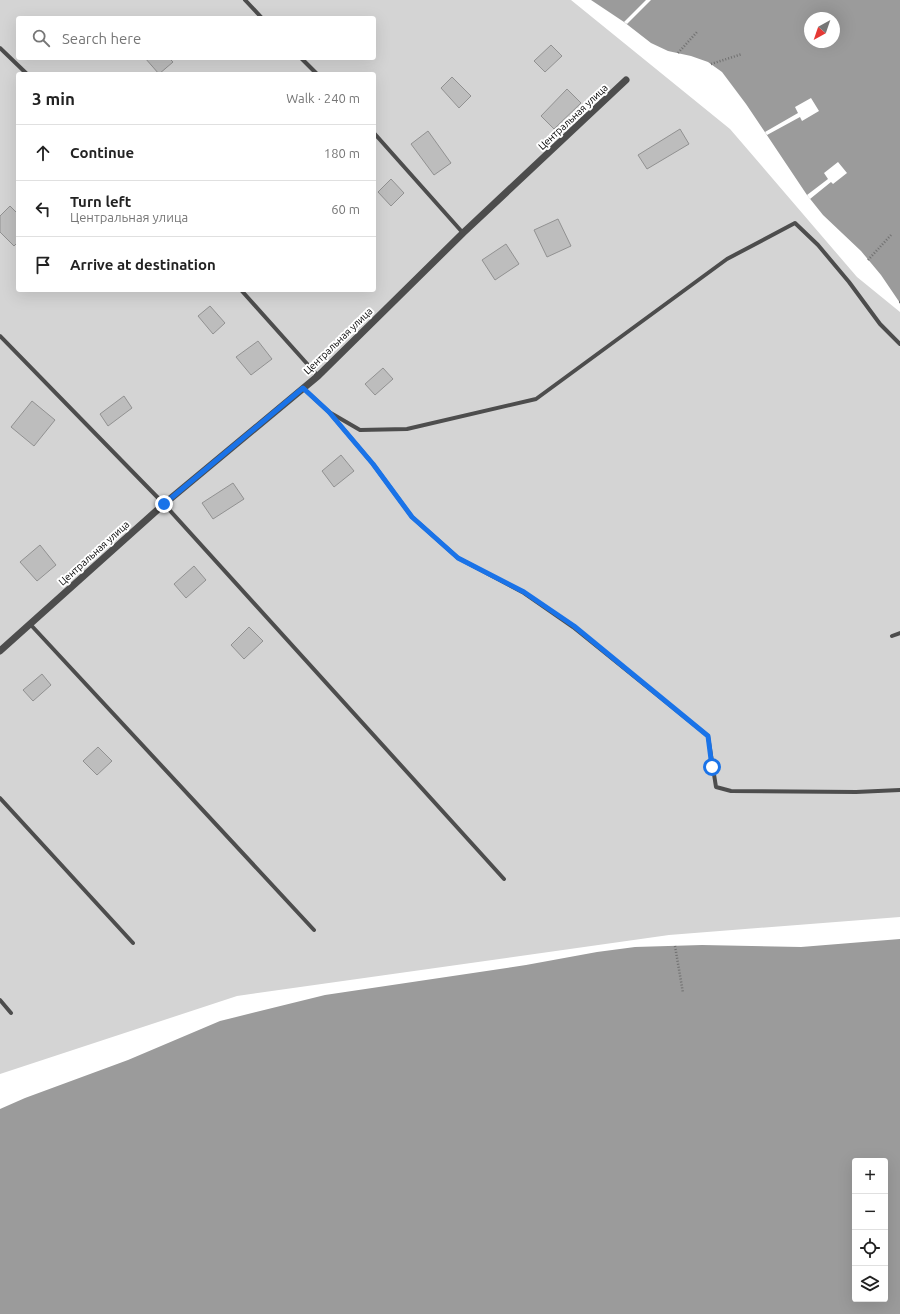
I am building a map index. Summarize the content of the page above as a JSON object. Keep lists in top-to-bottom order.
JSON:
{
  "streets": {
    "street": ["Центральная улица"]
  },
  "north": "bottom left",
  "page": {
    "search": "Search here",
    "heading": ["3 min", "Walk · 240 m"],
    "list": [
      ["Continue", "180 m"],
      ["Turn left", "Центральная улица", "60 m"],
      "Arrive at destination"
    ],
    "map_buttons": ["+", "−"]
  }
}
